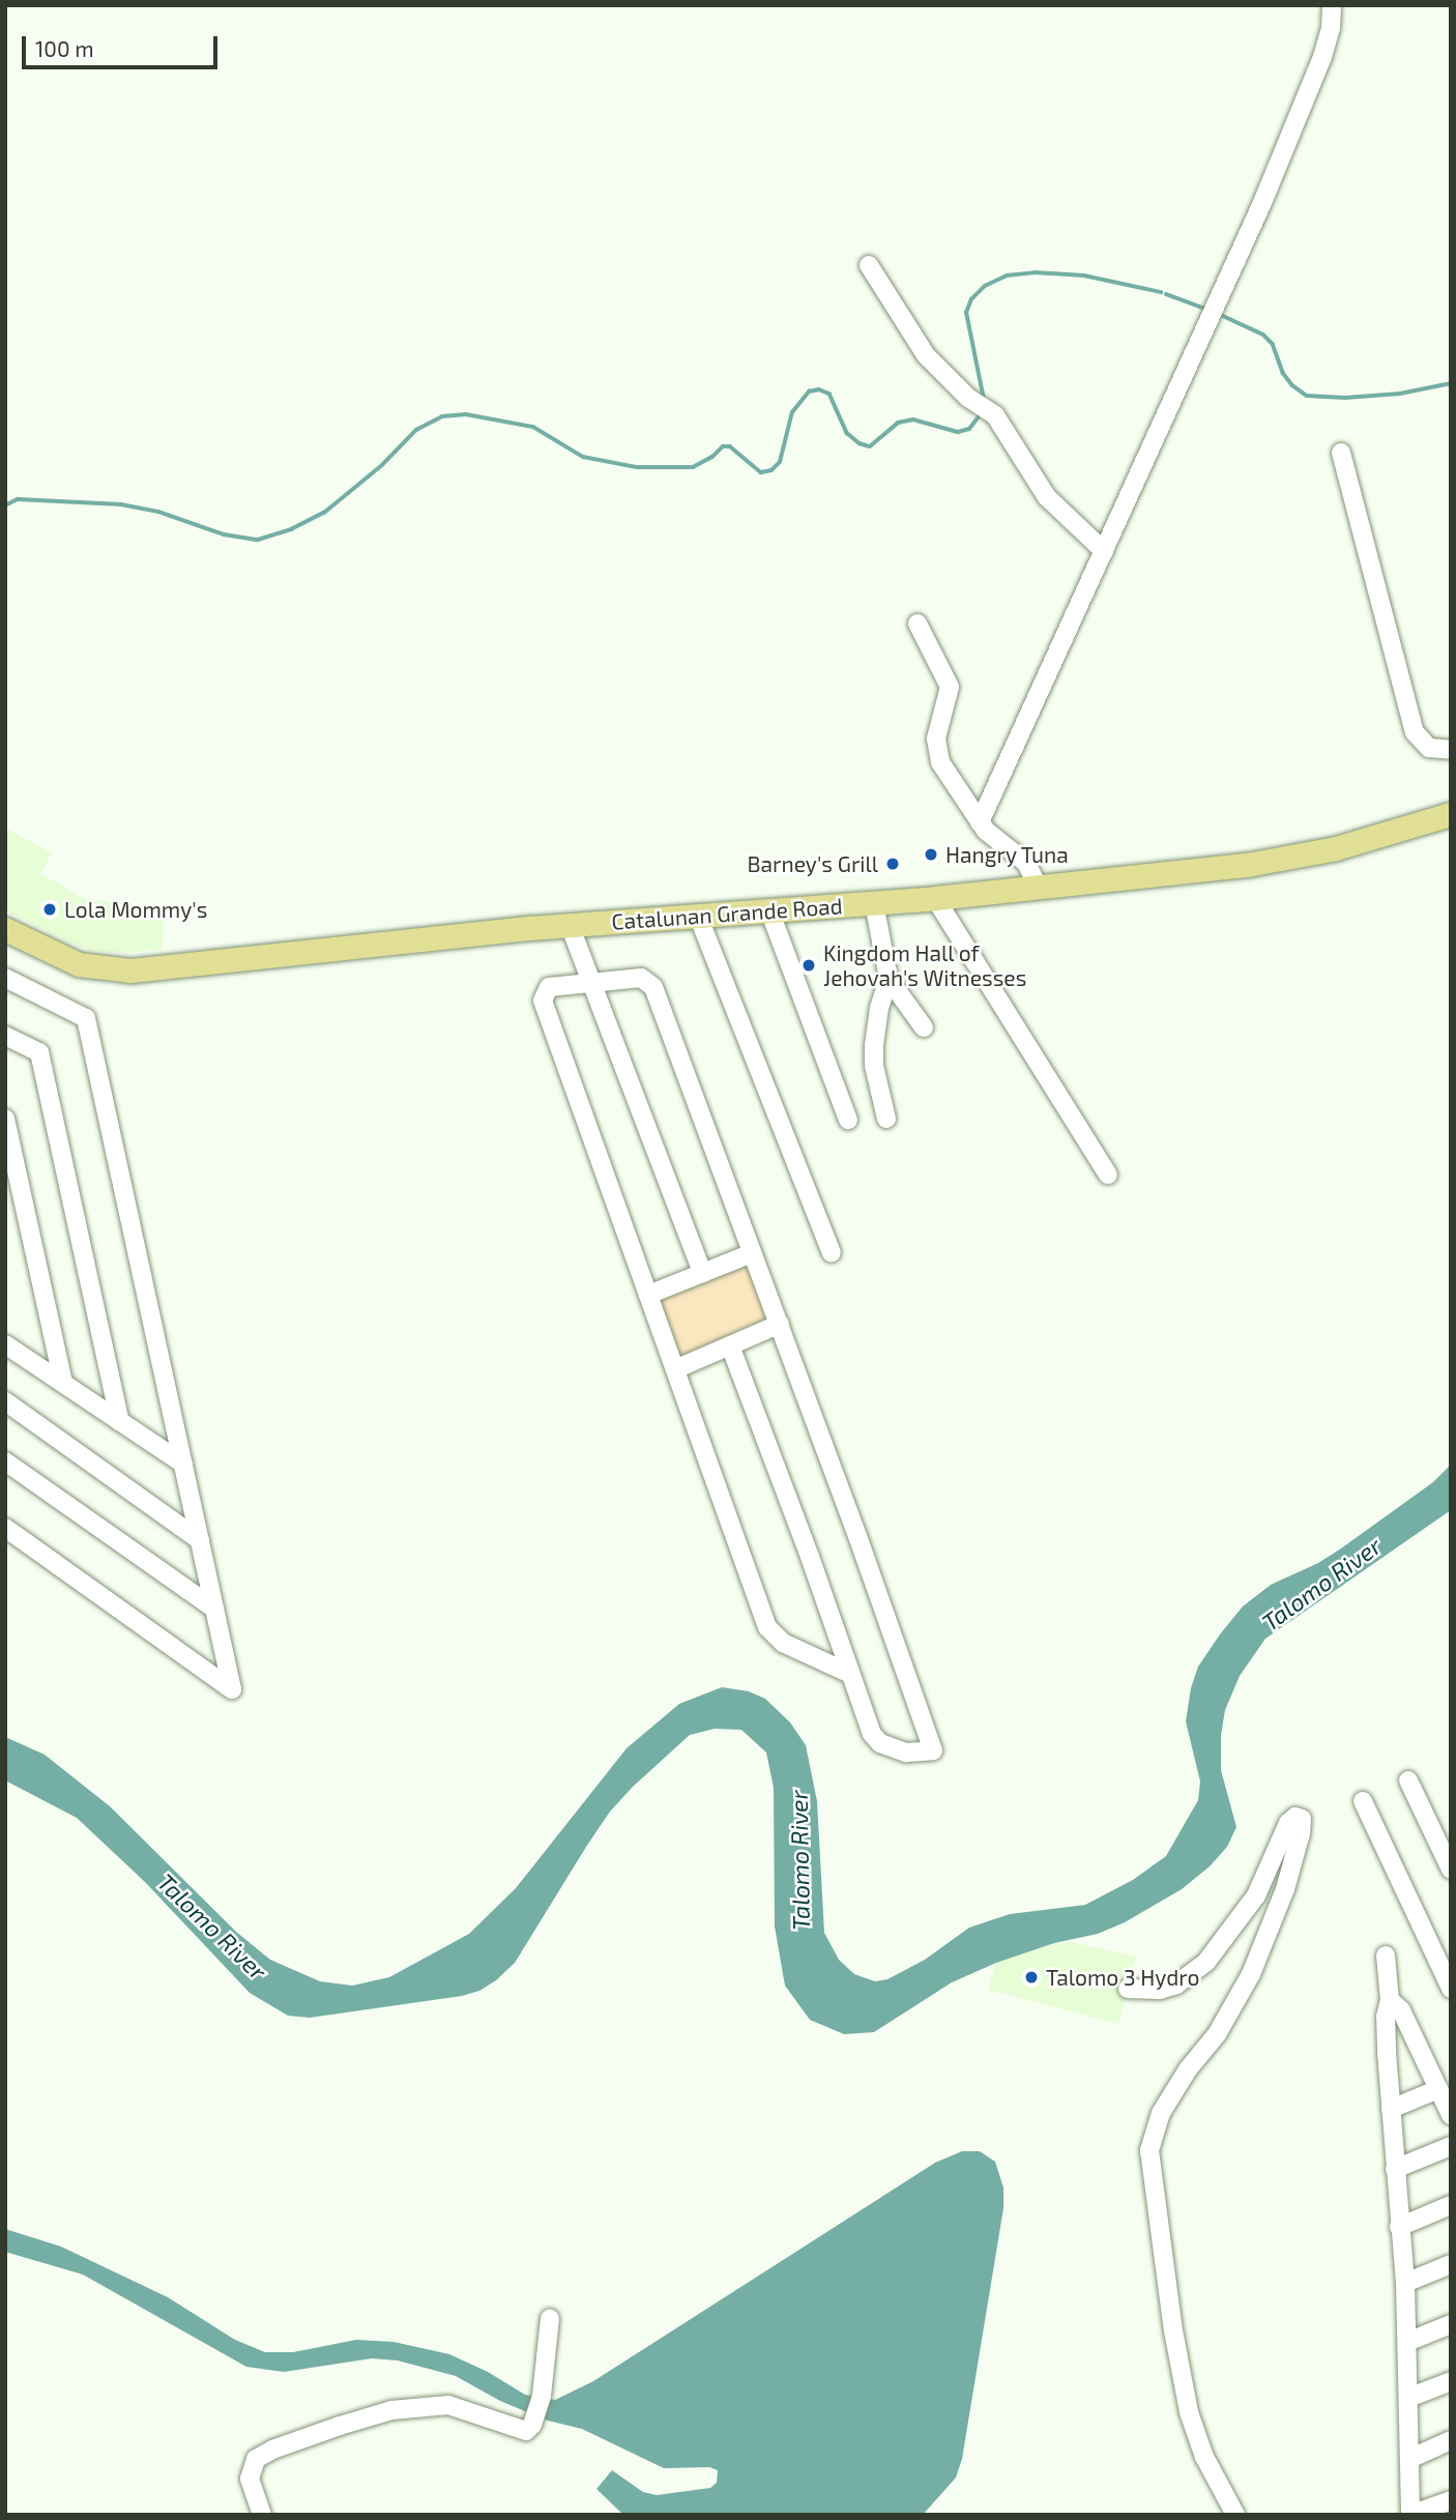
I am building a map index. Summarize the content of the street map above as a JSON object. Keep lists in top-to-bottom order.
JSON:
{
  "streets": {
    "main road": ["Catalunan Grande Road"]
  },
  "water": ["Talomo River"],
  "places": [
    "Hangry Tuna",
    "Barney's Grill",
    "Lola Mommy's",
    "Kingdom Hall of Jehovah's Witnesses",
    "Talomo 3 Hydro"
  ],
  "scale_bar": "100 m"
}
